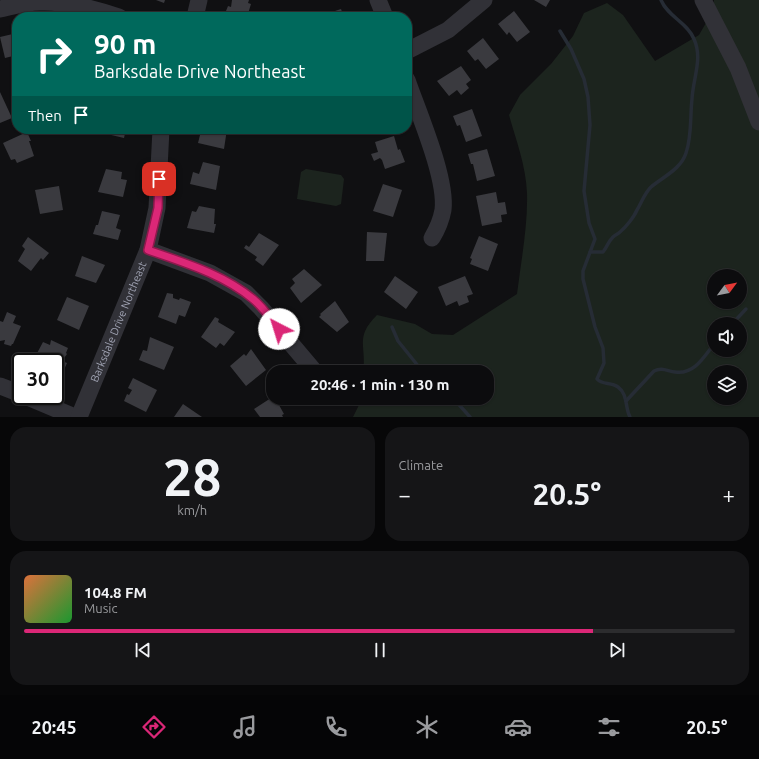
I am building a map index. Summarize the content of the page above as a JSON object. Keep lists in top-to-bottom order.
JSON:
{
  "streets": {
    "street": ["Barksdale Drive Northeast"]
  },
  "north": "top right",
  "page": {
    "turn": ["90 m", "Barksdale Drive Northeast"],
    "then": "Then",
    "limit": "30",
    "trip": "20:46 · 1 min · 130 m",
    "tile": [
      ["28", "km/h"],
      "Climate"
    ],
    "heat": ["−", "20.5°", "+"],
    "song": ["104.8 FM", "Music"],
    "tabs": ["20:45", "20.5°"]
  }
}
